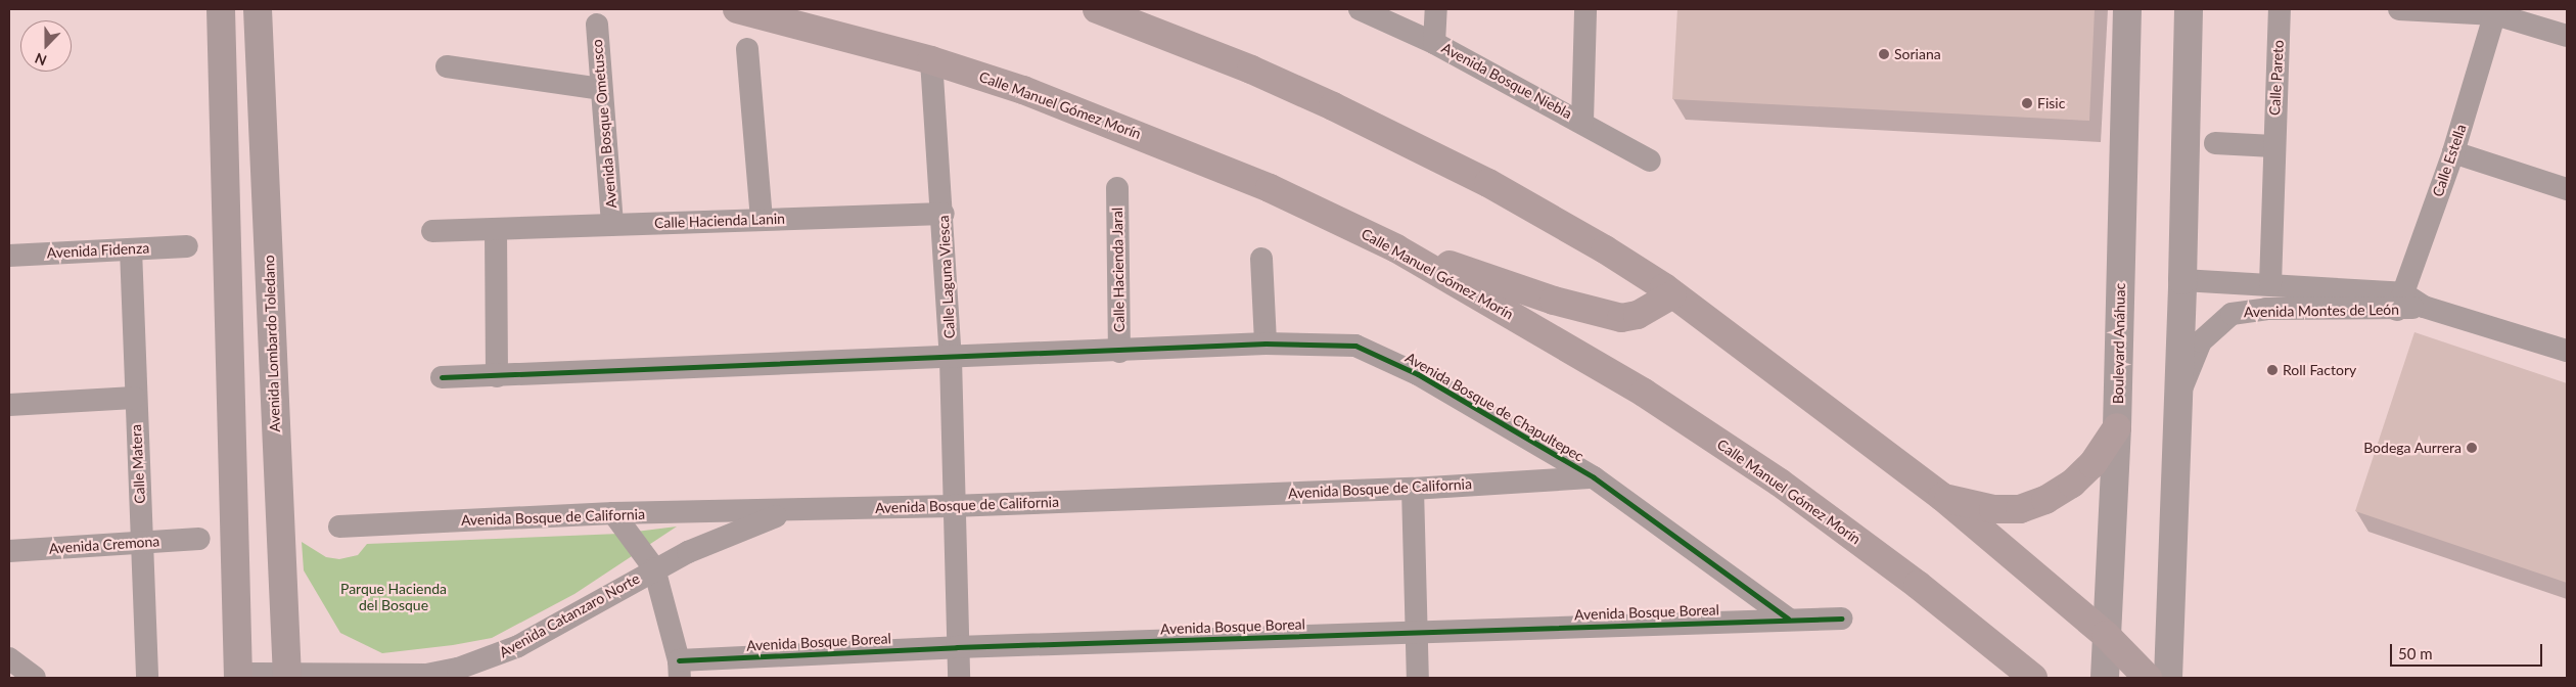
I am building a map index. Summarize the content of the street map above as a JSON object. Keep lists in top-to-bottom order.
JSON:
{
  "streets": {
    "main road": ["Calle Manuel Gómez Morín", "Avenida Lombardo Toledano"],
    "street": [
      "Calle Pareto",
      "Avenida Bosque Niebla",
      "Avenida Bosque Ometusco",
      "Calle Estella",
      "Calle Hacienda Lanin",
      "Avenida Fidenza",
      "Calle Hacienda Jaral",
      "Calle Laguna Viesca",
      "Avenida Montes de León",
      "Boulevard Anáhuac",
      "Avenida Bosque de Chapultepec",
      "Calle Matera",
      "Avenida Bosque de California",
      "Avenida Cremona",
      "Avenida Bosque Boreal",
      "Avenida Catanzaro Norte"
    ]
  },
  "crossings": [
    ["Calle Pareto", "Avenida Montes de León"],
    ["Calle Manuel Gómez Morín", "Calle Laguna Viesca"],
    ["Avenida Bosque Ometusco", "Calle Hacienda Lanin"],
    ["Calle Estella", "Avenida Montes de León"],
    ["Calle Hacienda Lanin", "Calle Laguna Viesca"],
    ["Avenida Fidenza", "Calle Matera"],
    ["Calle Hacienda Jaral", "Avenida Bosque de Chapultepec"],
    ["Calle Laguna Viesca", "Avenida Bosque de Chapultepec"],
    ["Calle Laguna Viesca", "Avenida Bosque de California"],
    ["Calle Laguna Viesca", "Avenida Bosque Boreal"],
    ["Avenida Lombardo Toledano", "Avenida Catanzaro Norte"],
    ["Avenida Bosque de Chapultepec", "Avenida Bosque de California"],
    ["Avenida Bosque de Chapultepec", "Avenida Bosque Boreal"],
    ["Calle Matera", "Avenida Cremona"],
    ["Avenida Bosque de California", "Avenida Catanzaro Norte"]
  ],
  "parks": ["Parque Hacienda del Bosque"],
  "places": [
    "Soriana",
    "Fisic",
    "Roll Factory",
    "Bodega Aurrera"
  ],
  "scale_bar": "50 m",
  "north": "bottom"
}
